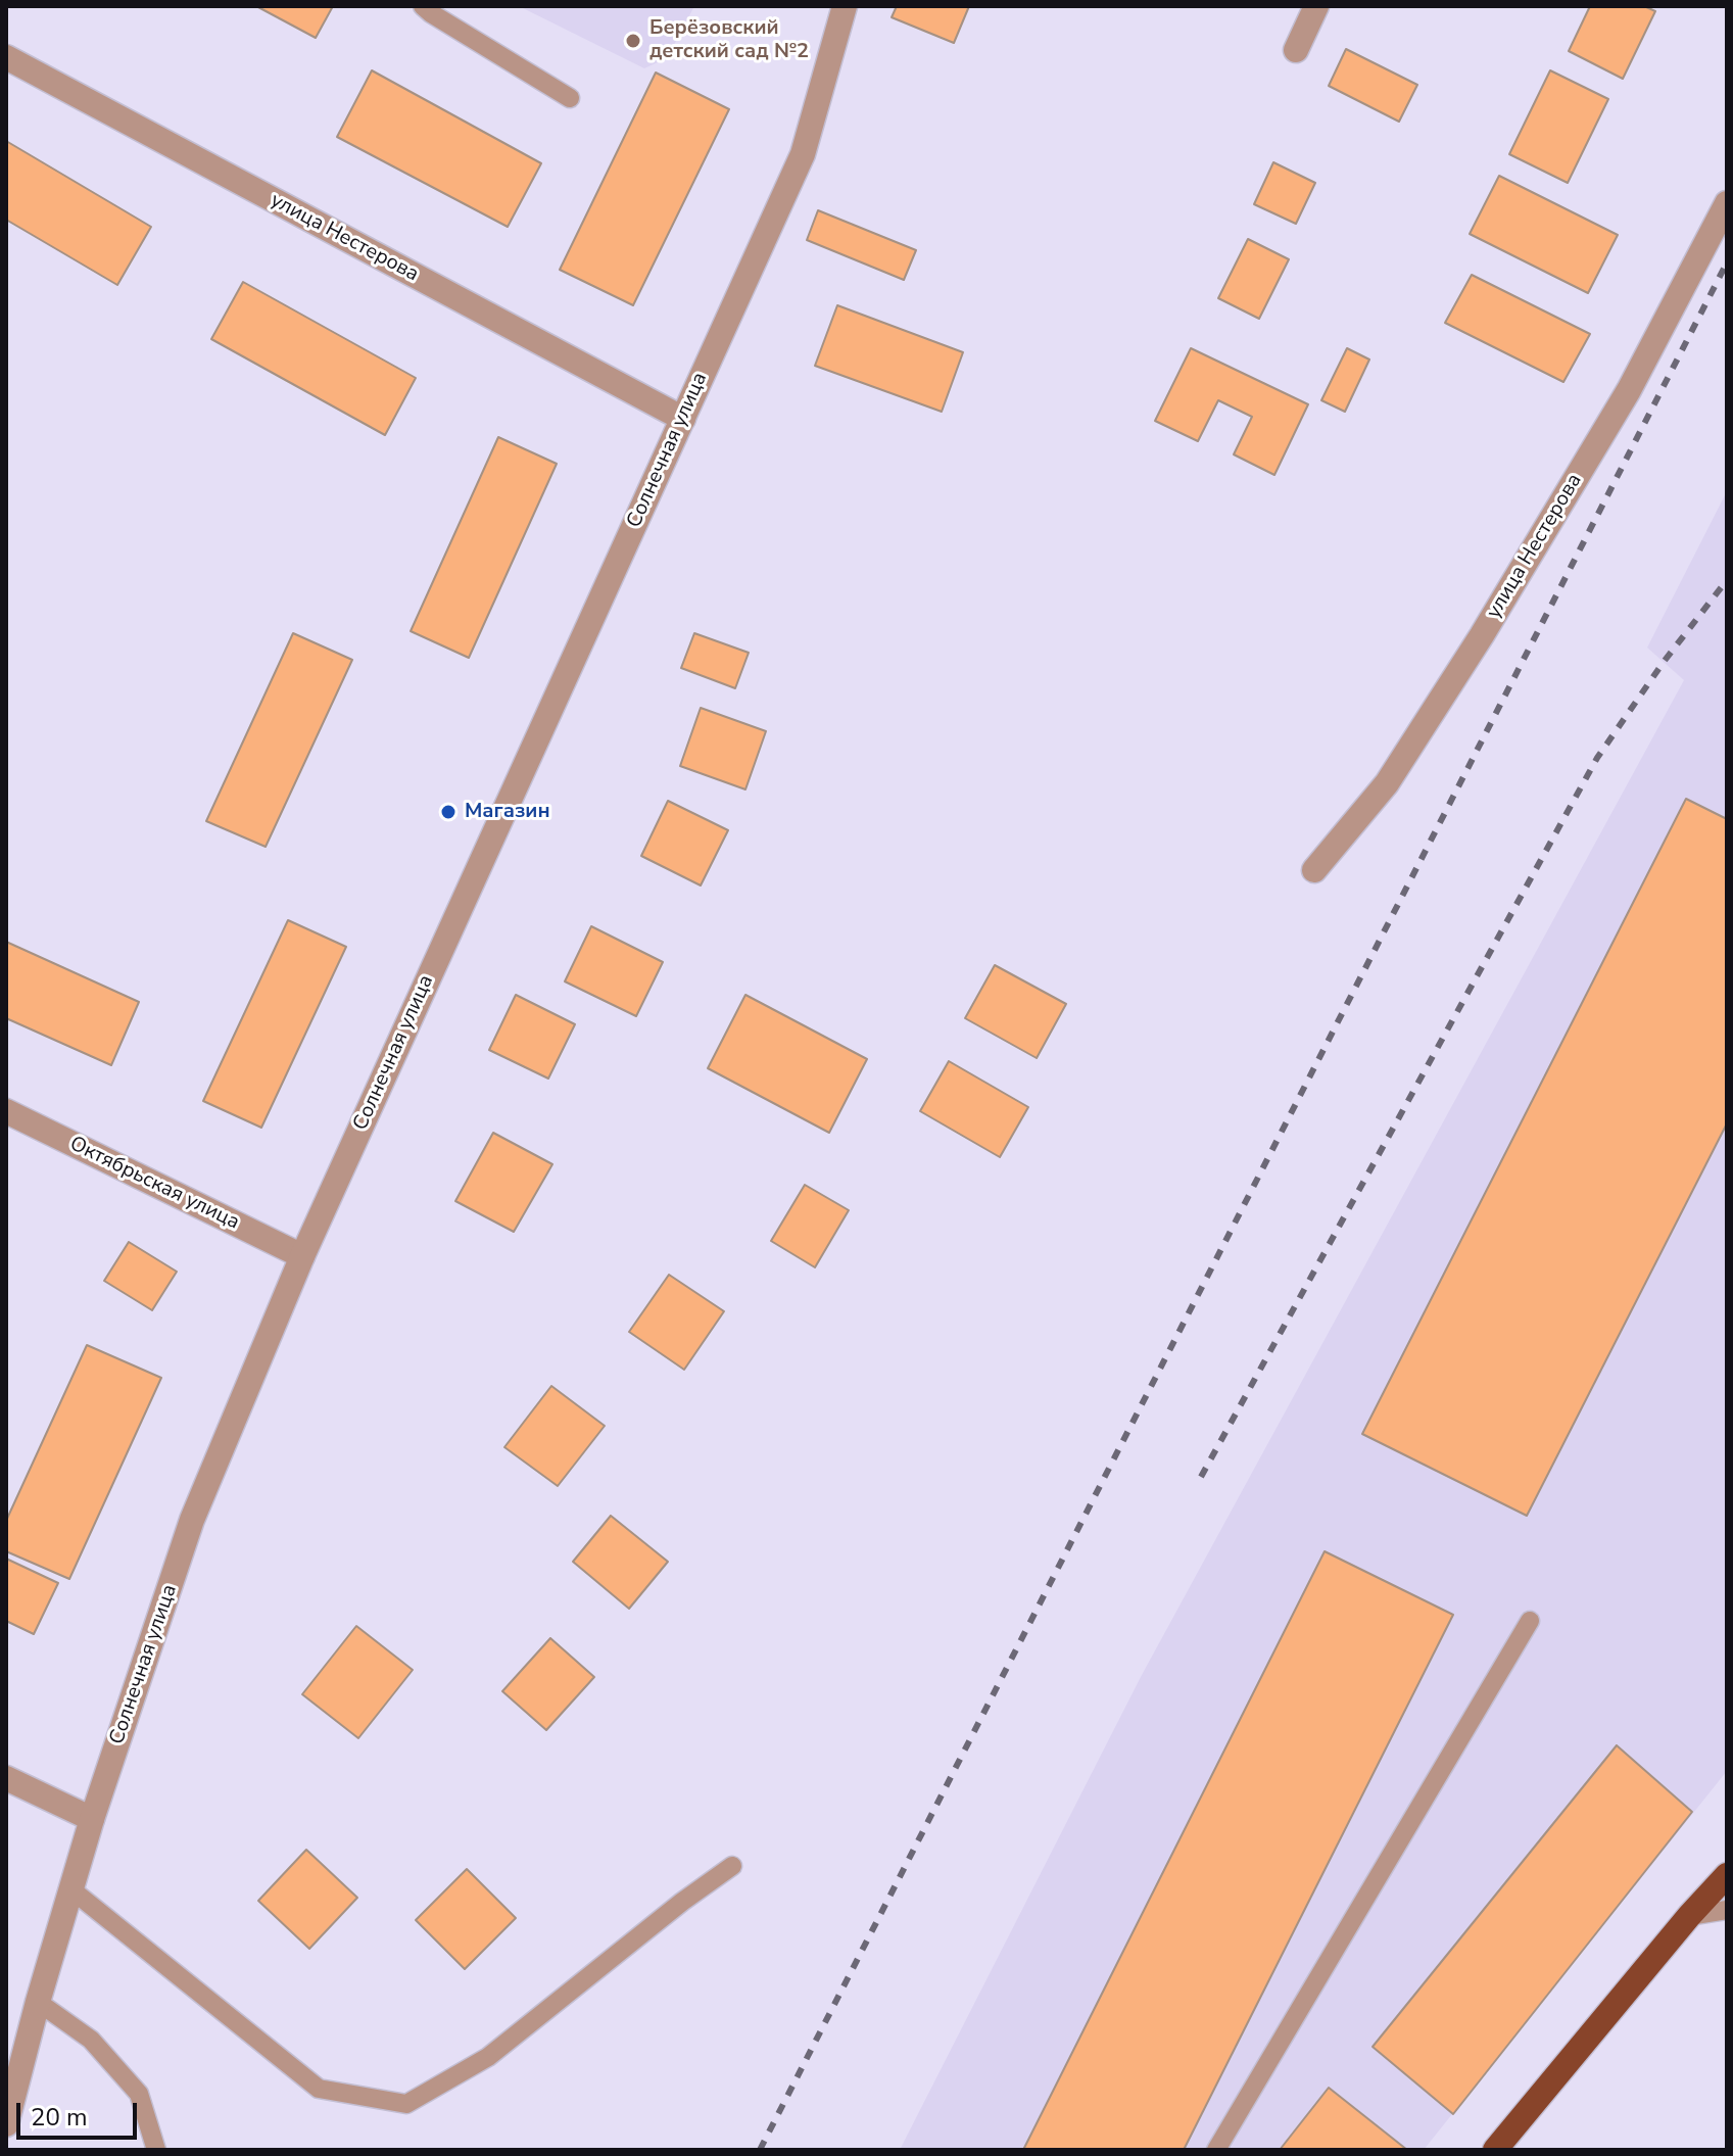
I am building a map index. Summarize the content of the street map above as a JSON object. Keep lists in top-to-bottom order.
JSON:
{
  "streets": {
    "street": ["улица Нестерова", "Солнечная улица", "Октябрьская улица"]
  },
  "crossings": [
    ["улица Нестерова", "Солнечная улица"],
    ["Солнечная улица", "Октябрьская улица"]
  ],
  "places": ["Берёзовский детский сад №2", "Магазин"],
  "scale_bar": "20 m"
}
